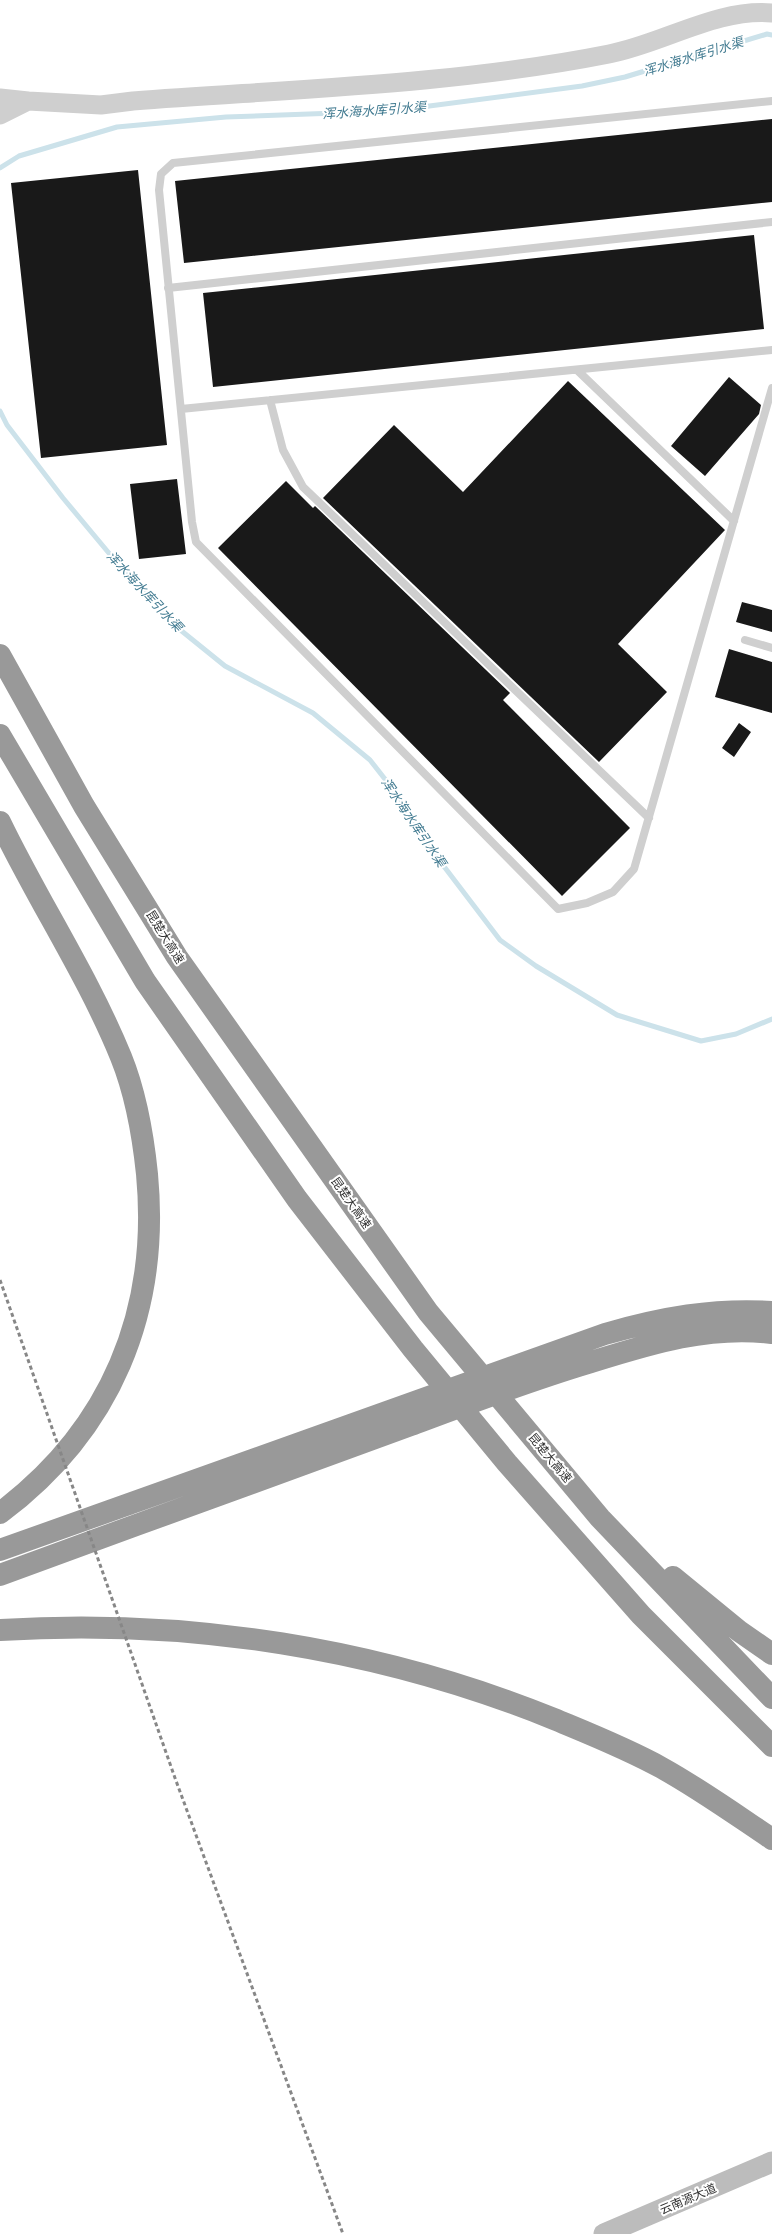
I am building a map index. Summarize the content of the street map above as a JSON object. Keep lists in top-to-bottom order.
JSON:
{
  "streets": {
    "highway": ["昆楚大高速"],
    "main road": ["云南源大道"]
  },
  "water": ["浑水海水库引水渠"]
}
